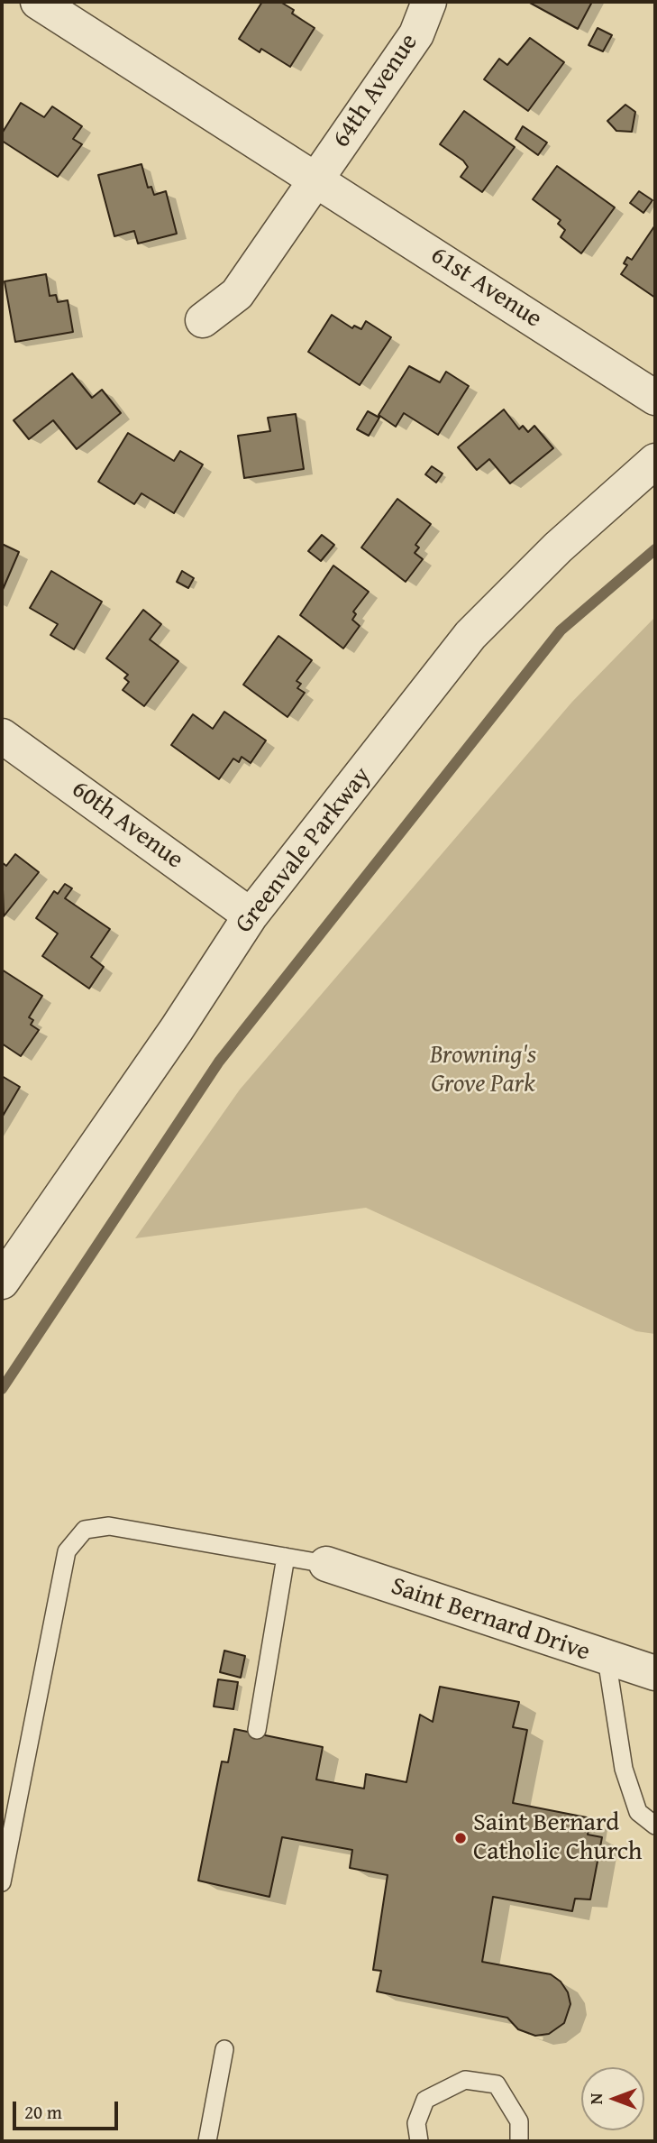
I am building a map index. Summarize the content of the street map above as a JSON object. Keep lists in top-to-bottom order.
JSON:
{
  "streets": {
    "street": [
      "64th Avenue",
      "61st Avenue",
      "60th Avenue",
      "Greenvale Parkway",
      "Saint Bernard Drive"
    ]
  },
  "crossings": [
    ["64th Avenue", "61st Avenue"],
    ["60th Avenue", "Greenvale Parkway"]
  ],
  "parks": ["Browning's Grove Park"],
  "places": ["Saint Bernard Catholic Church"],
  "scale_bar": "20 m",
  "north": "left"
}
